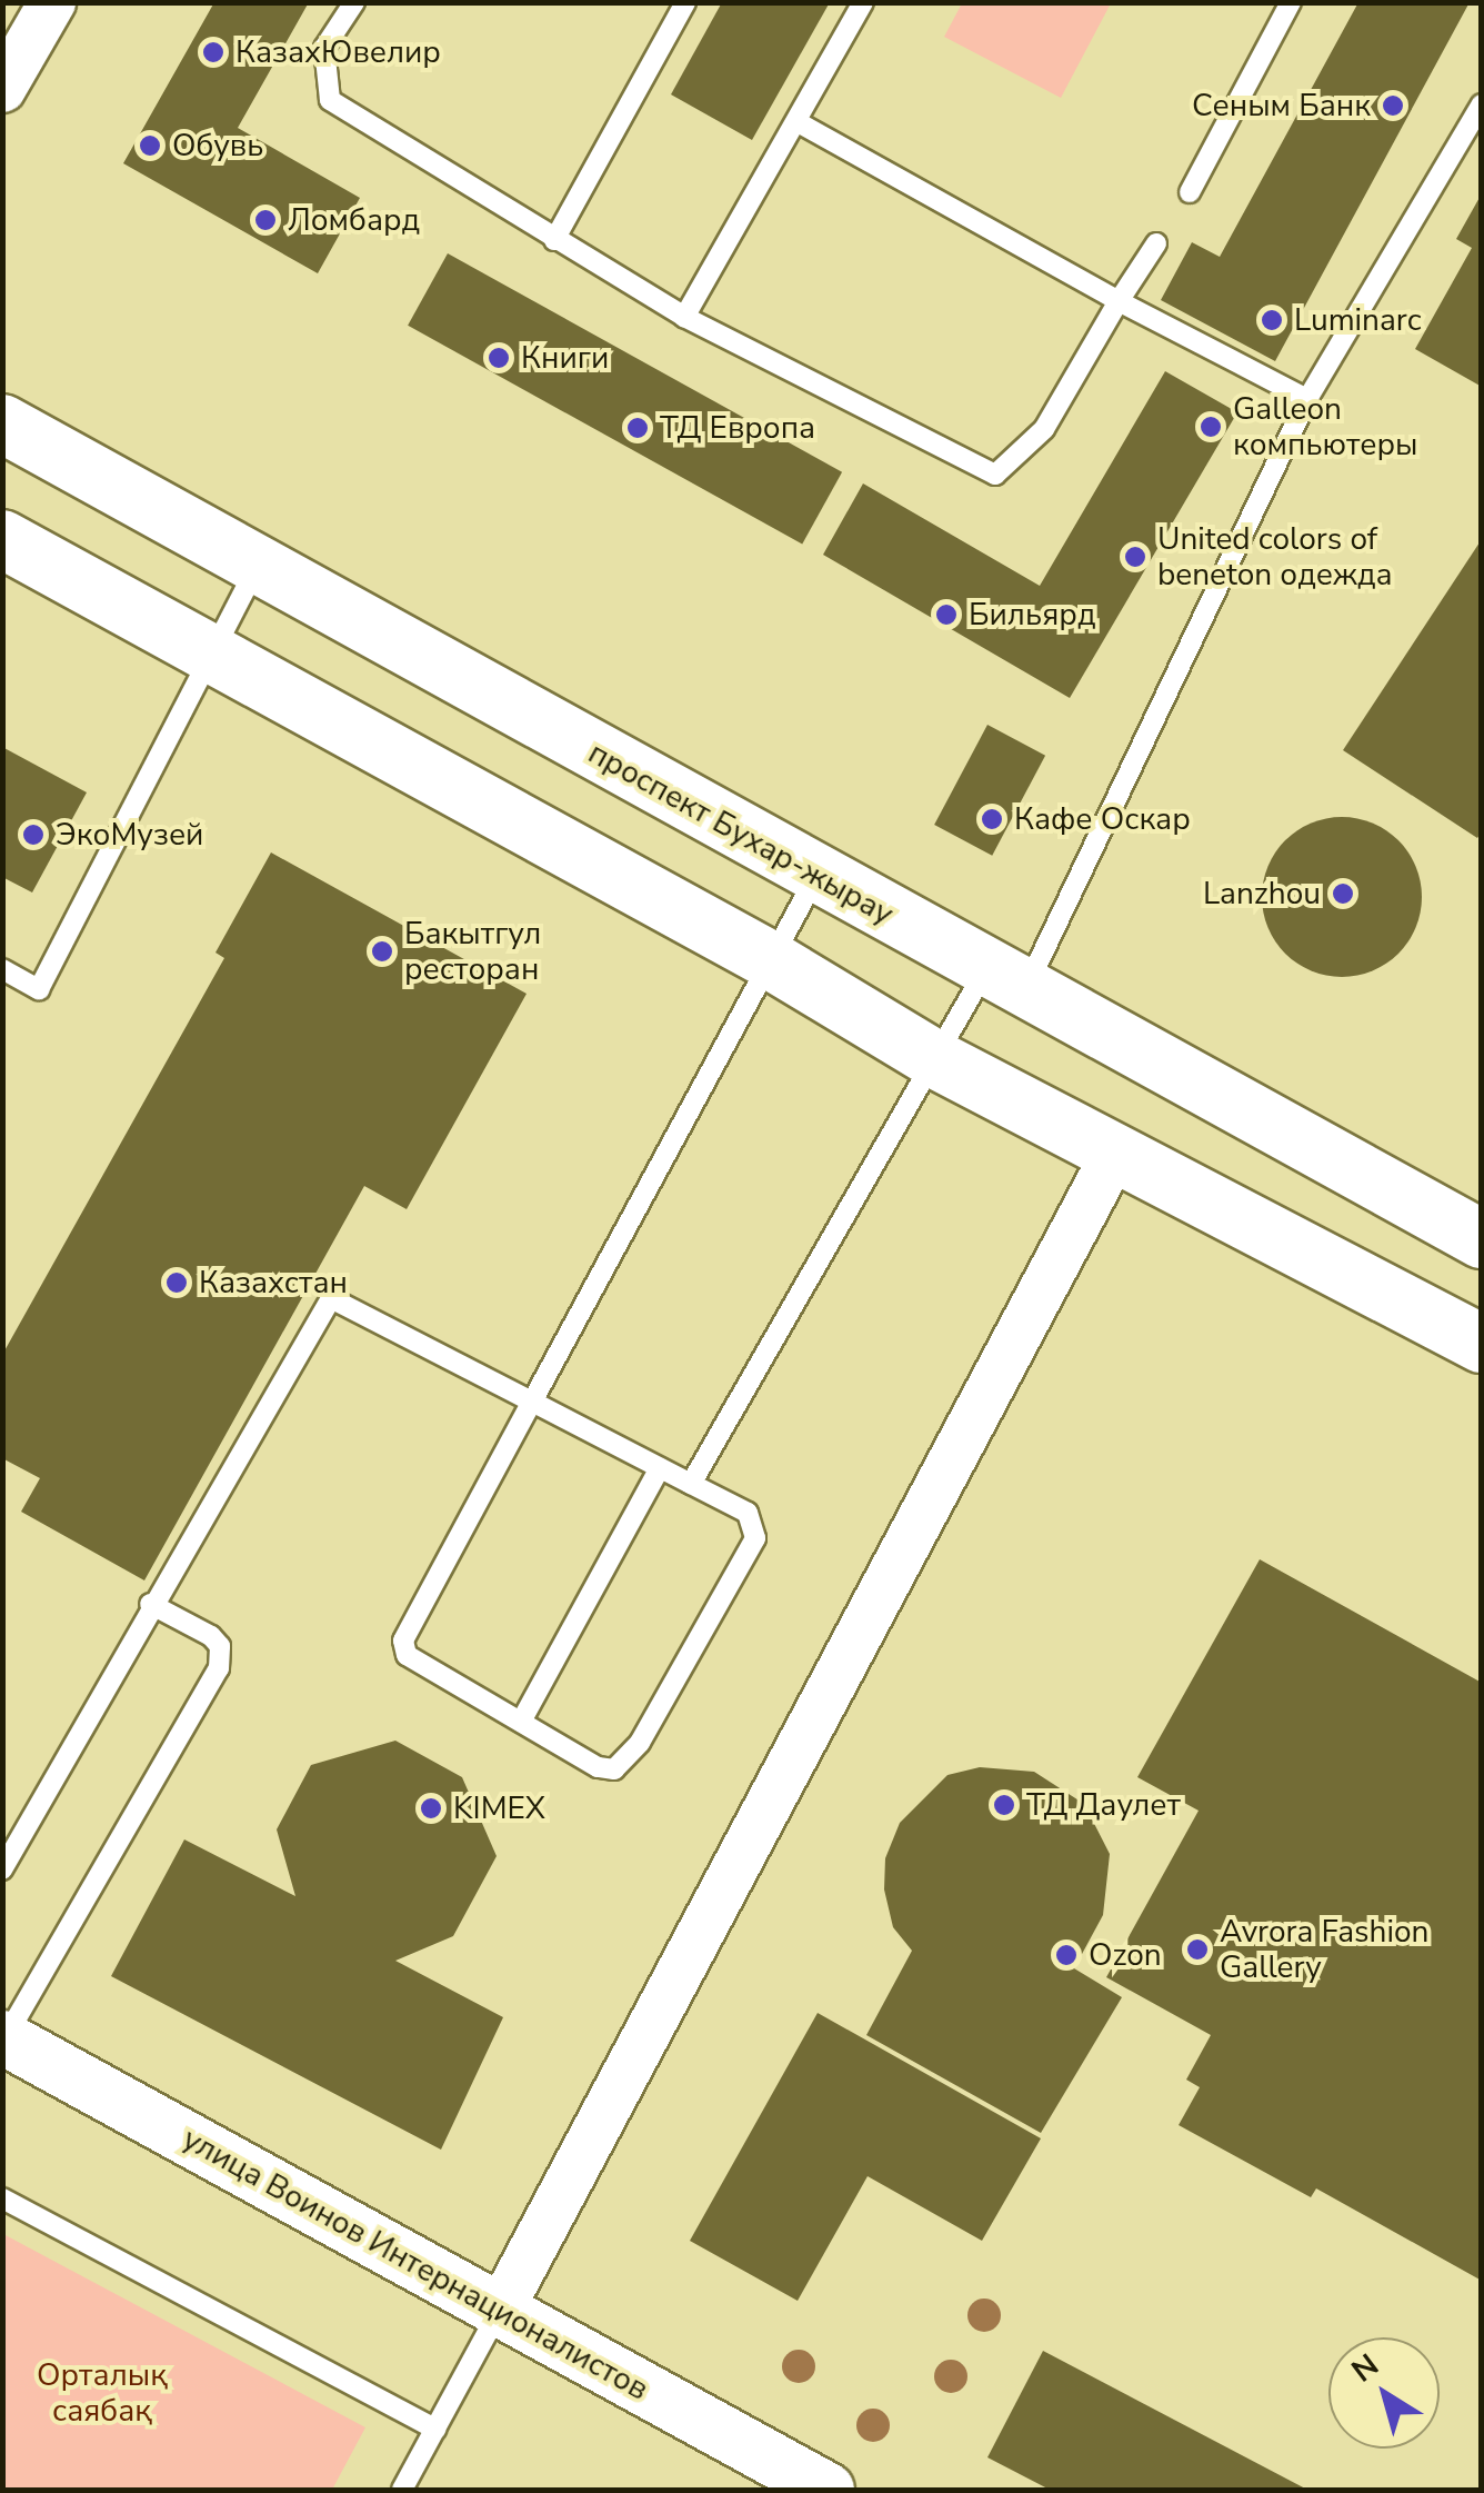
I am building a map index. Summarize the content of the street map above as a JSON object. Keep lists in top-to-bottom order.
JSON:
{
  "streets": {
    "main road": ["проспект Бухар-жырау", "улица Воинов Интернационалистов"]
  },
  "parks": ["Орталық саябақ"],
  "places": [
    "КазахЮвелир",
    "Сеным Банк",
    "Обувь",
    "Ломбард",
    "Luminarc",
    "Книги",
    "Galleon компьютеры",
    "ТД Европа",
    "United colors of beneton одежда",
    "Бильярд",
    "Кафе Оскар",
    "ЭкоМузей",
    "Lanzhou",
    "Бакытгул ресторан",
    "Казахстан",
    "ТД Даулет",
    "KIMEX",
    "Avrora Fashion Gallery",
    "Ozon"
  ],
  "north": "top left"
}
